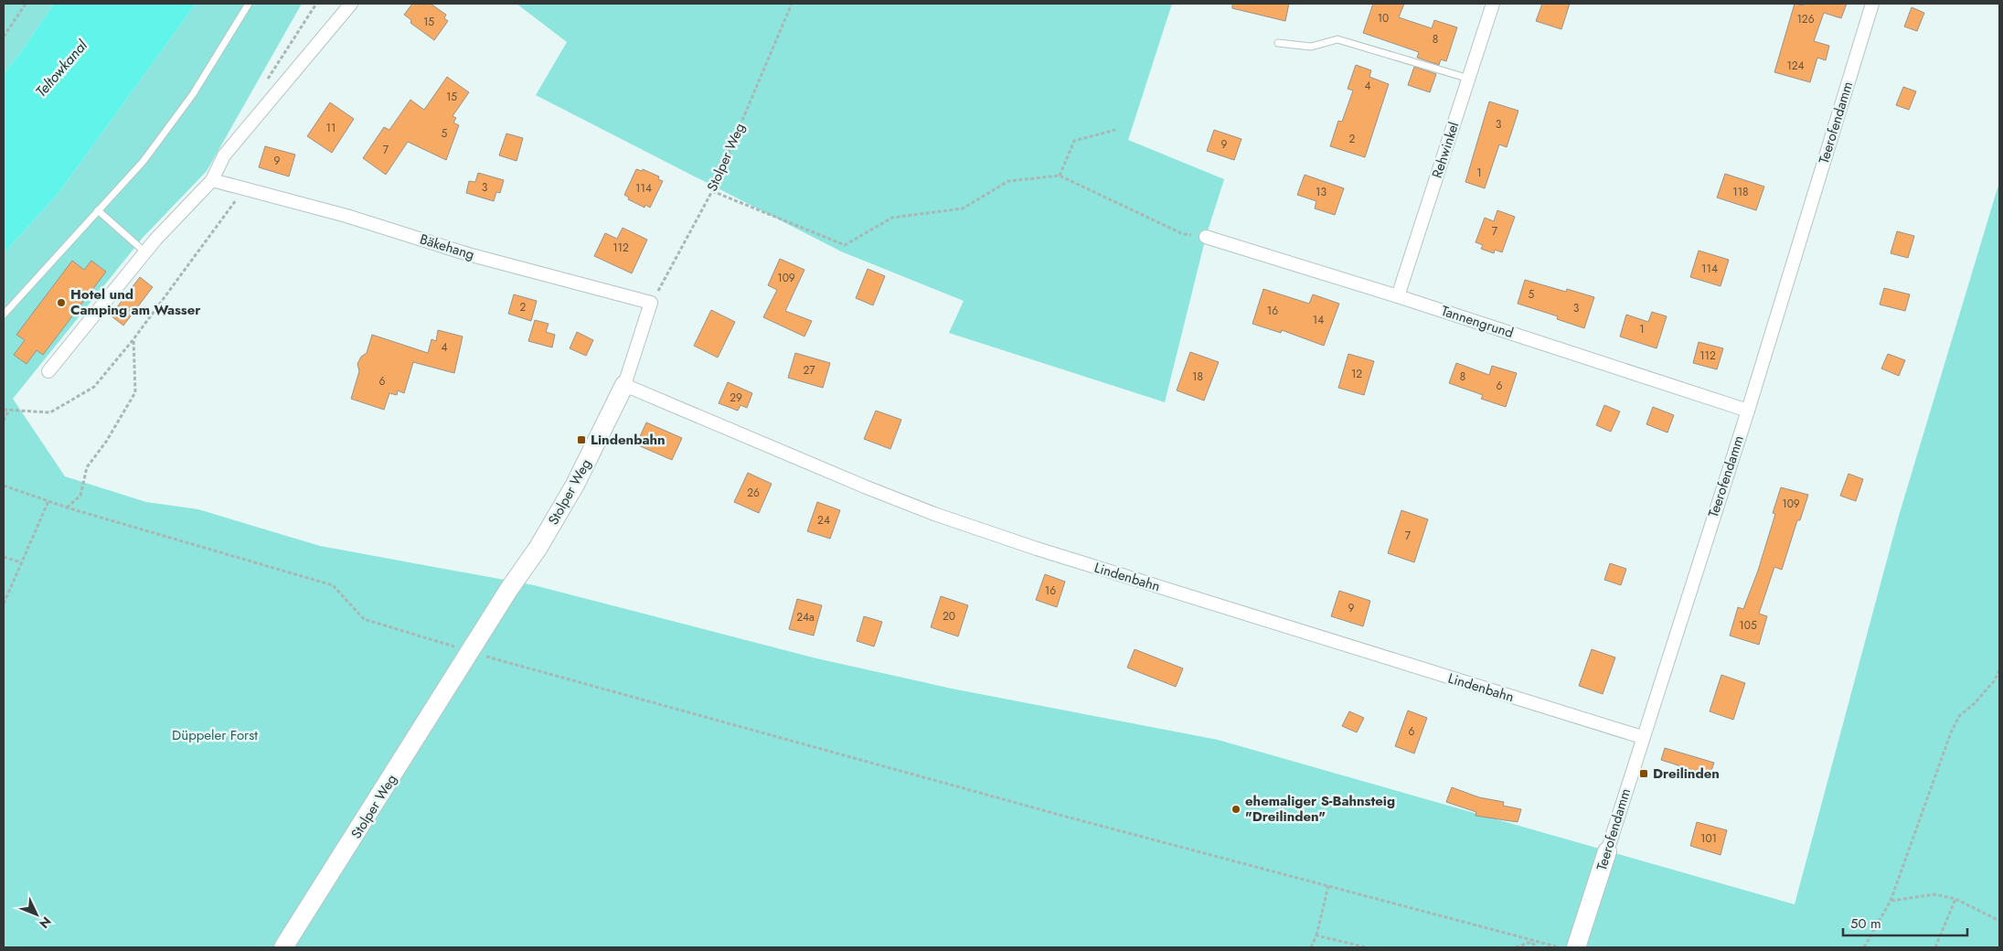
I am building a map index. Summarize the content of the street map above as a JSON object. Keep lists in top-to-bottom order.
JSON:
{
  "streets": {
    "street": [
      "Teerofendamm",
      "Rehwinkel",
      "Stolper Weg",
      "Bäkehang",
      "Tannengrund",
      "Lindenbahn"
    ]
  },
  "crossings": [
    ["Teerofendamm", "Tannengrund"],
    ["Teerofendamm", "Lindenbahn"],
    ["Rehwinkel", "Tannengrund"],
    ["Stolper Weg", "Bäkehang"],
    ["Stolper Weg", "Lindenbahn"]
  ],
  "water": ["Teltowkanal"],
  "parks": ["Düppeler Forst"],
  "places": {
    "other": ["Hotel und Camping am Wasser", "ehemaliger S-Bahnsteig \"Dreilinden\""],
    "transit": ["Lindenbahn", "Dreilinden"]
  },
  "house_numbers": [
    "10",
    "126",
    "15",
    "8",
    "124",
    "4",
    "15",
    "3",
    "11",
    "5",
    "2",
    "9",
    "7",
    "9",
    "1",
    "3",
    "114",
    "13",
    "118",
    "7",
    "112",
    "114",
    "109",
    "5",
    "2",
    "3",
    "16",
    "14",
    "1",
    "4",
    "112",
    "27",
    "12",
    "18",
    "8",
    "6",
    "6",
    "29",
    "26",
    "109",
    "24",
    "7",
    "16",
    "9",
    "20",
    "24a",
    "105",
    "6",
    "101"
  ],
  "scale_bar": "50 m",
  "north": "bottom right"
}
